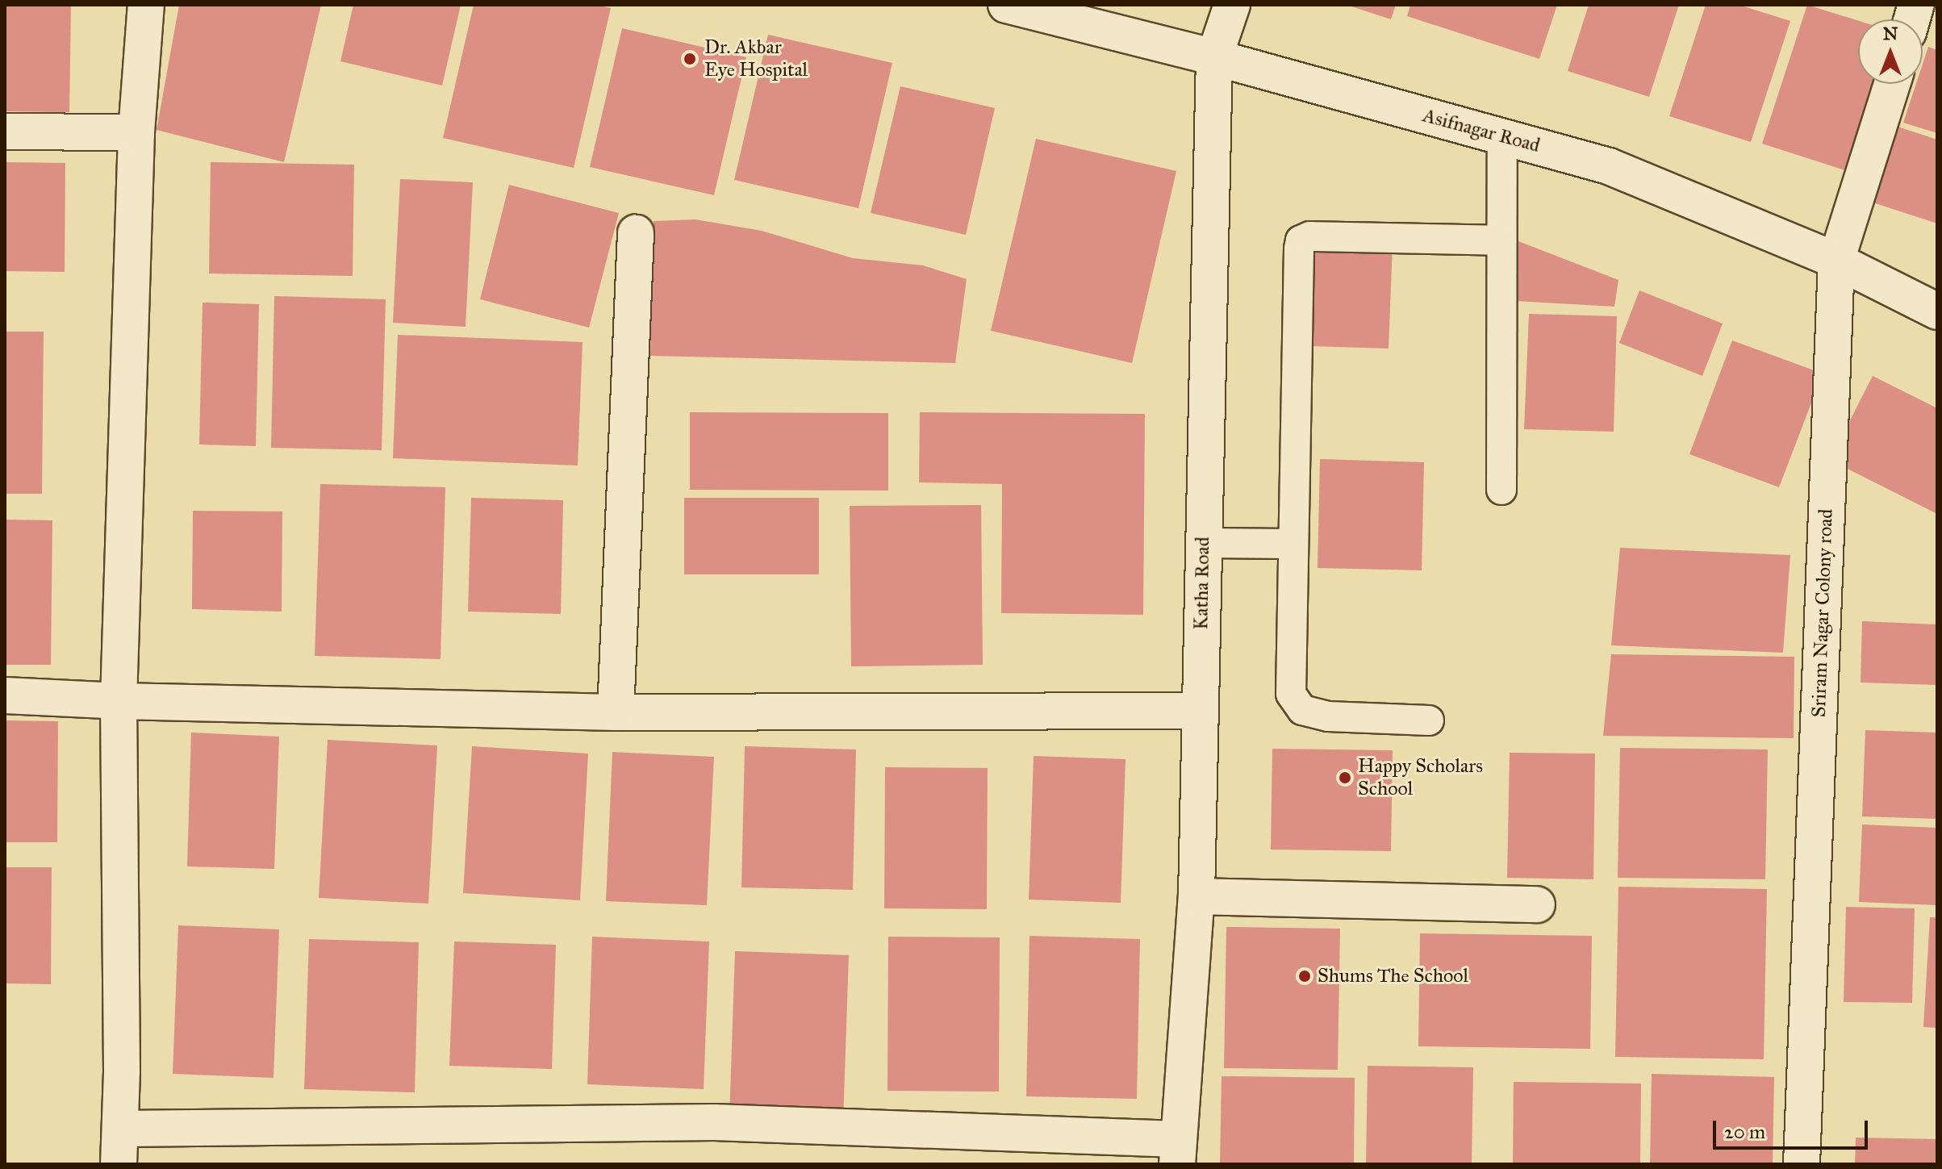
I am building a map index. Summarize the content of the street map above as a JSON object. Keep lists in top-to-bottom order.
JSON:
{
  "streets": {
    "street": ["Asifnagar Road", "Katha Road", "Sriram Nagar Colony road"]
  },
  "crossings": [
    ["Asifnagar Road", "Katha Road"],
    ["Asifnagar Road", "Sriram Nagar Colony road"]
  ],
  "places": ["Dr. Akbar Eye Hospital", "Happy Scholars School", "Shums The School"],
  "scale_bar": "20 m",
  "north": "top"
}
